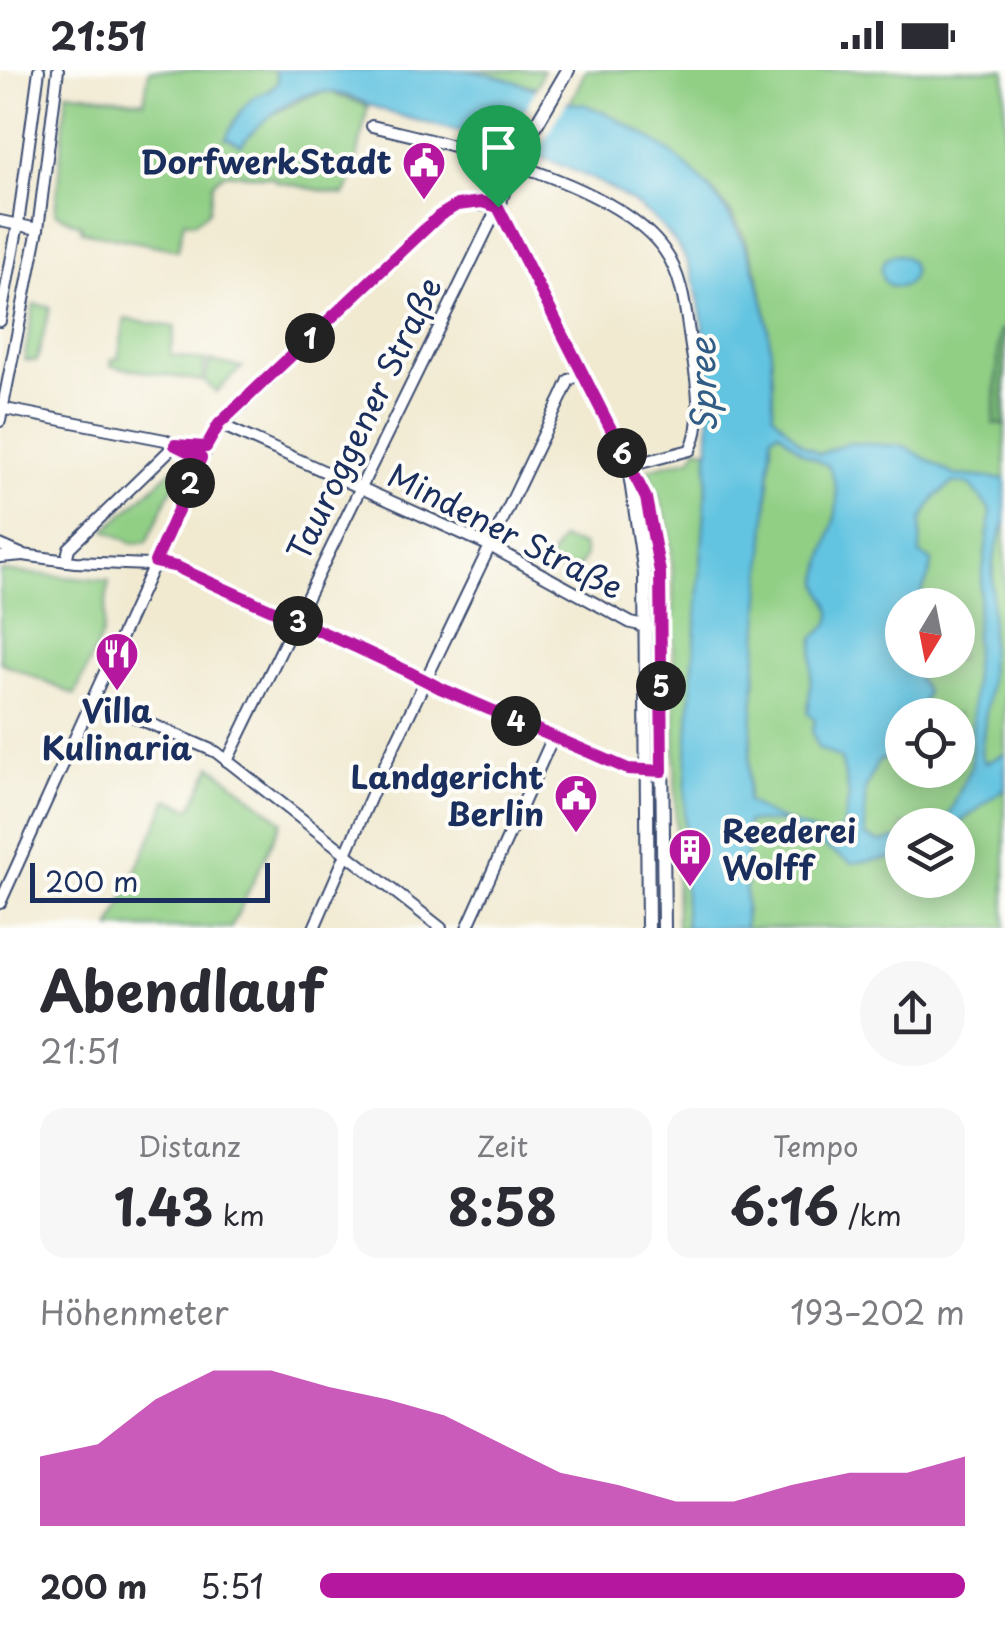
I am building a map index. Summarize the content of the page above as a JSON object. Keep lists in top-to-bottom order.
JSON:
{
  "streets": {
    "street": ["Tauroggener Straße", "Mindener Straße"]
  },
  "crossings": [
    ["Tauroggener Straße", "Mindener Straße"]
  ],
  "water": ["Spree"],
  "places": {
    "public building": ["DorfwerkStadt", "Landgericht Berlin"],
    "restaurant": ["Villa Kulinaria"],
    "building": ["Reederei Wolff"]
  },
  "scale_bar": "200 m",
  "north": "bottom",
  "page": {
    "status": "21:51",
    "pins": [
      "1",
      "6",
      "2",
      "3",
      "5",
      "4"
    ],
    "scale": "200 m",
    "heading": ["Abendlauf", "21:51"],
    "stats": [
      ["Distanz", "1.43 km"],
      ["Zeit", "8:58"],
      ["Tempo", "6:16 /km"]
    ],
    "chart": ["Höhenmeter", "193–202 m"],
    "list": [
      {
        "name": "200 m",
        "note": "5:51"
      }
    ]
  }
}
